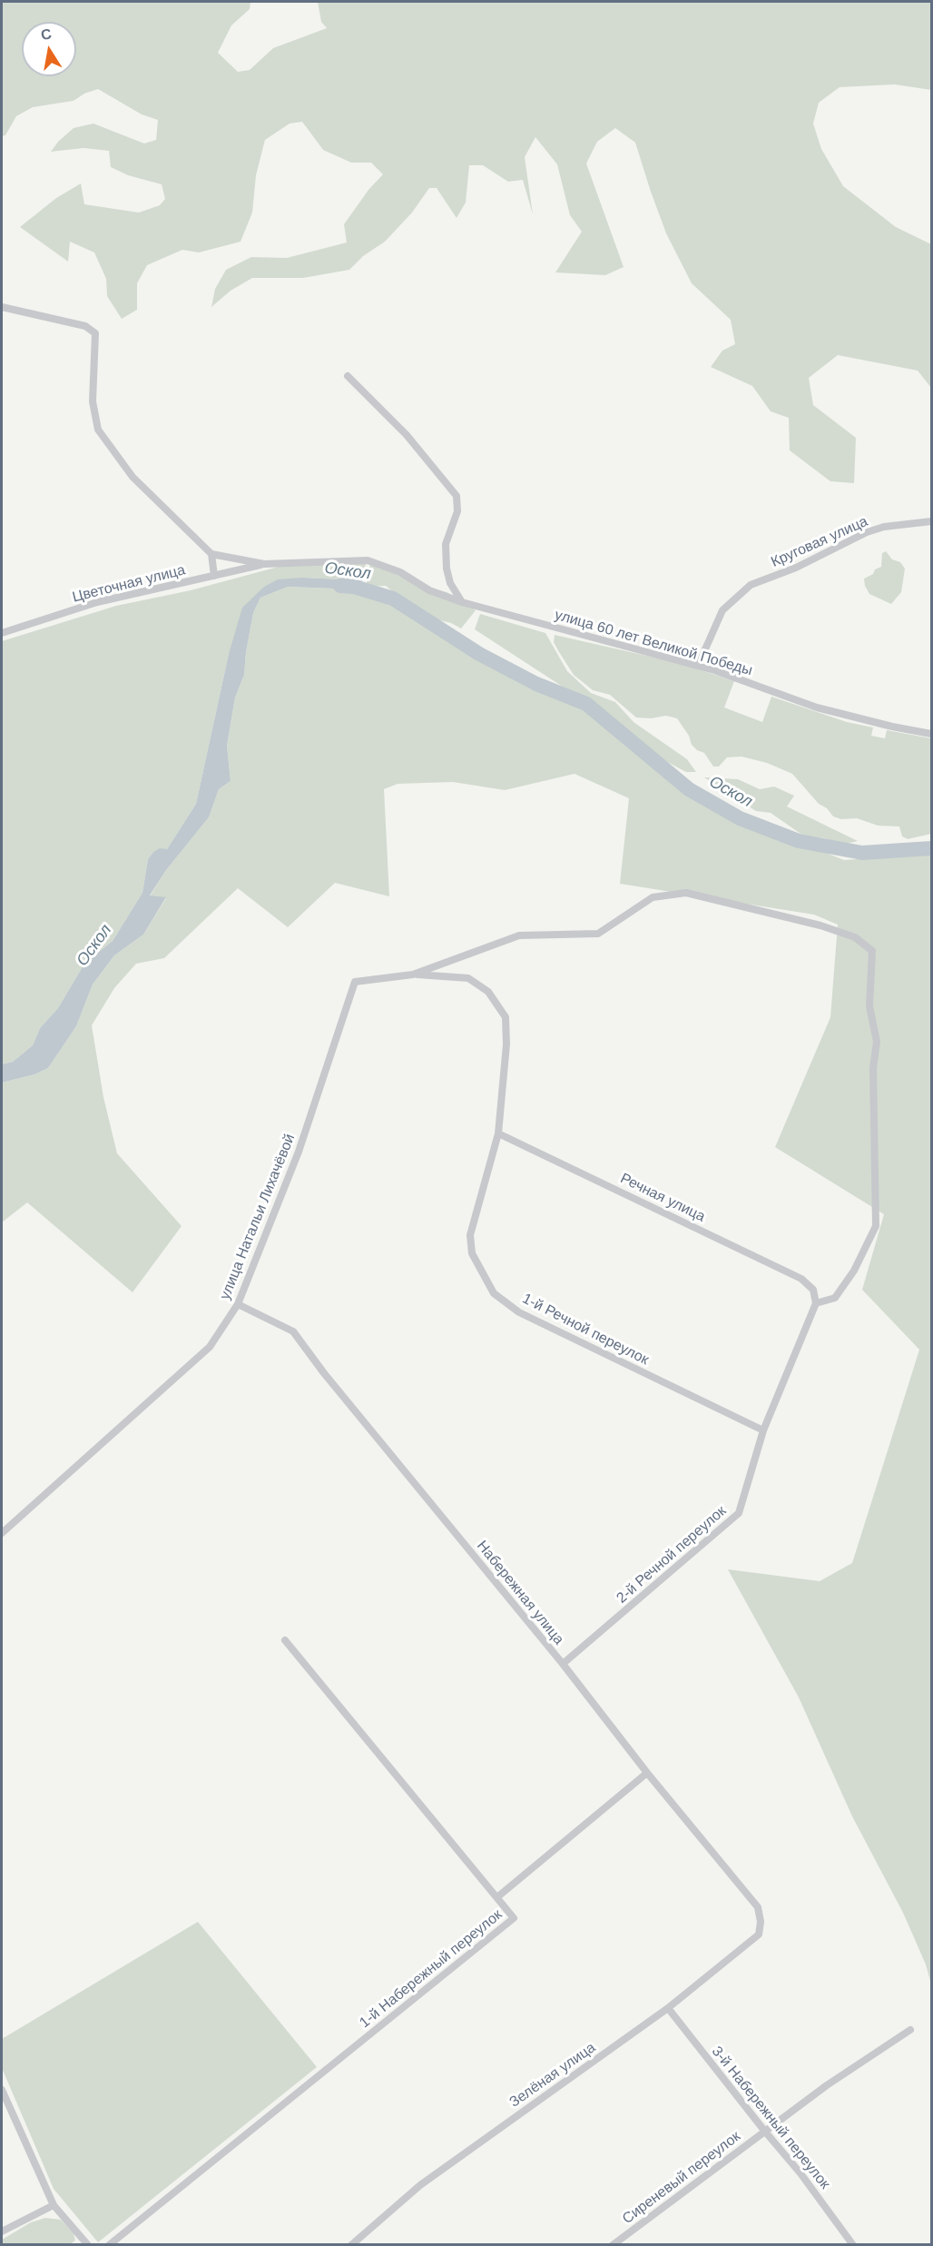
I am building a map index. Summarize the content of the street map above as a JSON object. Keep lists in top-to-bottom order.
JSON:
{
  "streets": {
    "street": [
      "Круговая улица",
      "Цветочная улица",
      "улица 60 лет Великой Победы",
      "Речная улица",
      "улица Натальи Лихачёвой",
      "1-й Речной переулок",
      "2-й Речной переулок",
      "Набережная улица",
      "1-й Набережный переулок",
      "Зелёная улица",
      "3-й Набережный переулок",
      "Сиреневый переулок"
    ]
  },
  "crossings": [
    ["Круговая улица", "улица 60 лет Великой Победы"],
    ["Цветочная улица", "улица 60 лет Великой Победы"],
    ["Речная улица", "1-й Речной переулок"],
    ["Речная улица", "2-й Речной переулок"],
    ["улица Натальи Лихачёвой", "1-й Речной переулок"],
    ["улица Натальи Лихачёвой", "Набережная улица"],
    ["1-й Речной переулок", "2-й Речной переулок"],
    ["2-й Речной переулок", "Набережная улица"],
    ["Набережная улица", "Зелёная улица"],
    ["Зелёная улица", "3-й Набережный переулок"],
    ["3-й Набережный переулок", "Сиреневый переулок"]
  ],
  "water": ["Оскол"],
  "north": "top"
}
